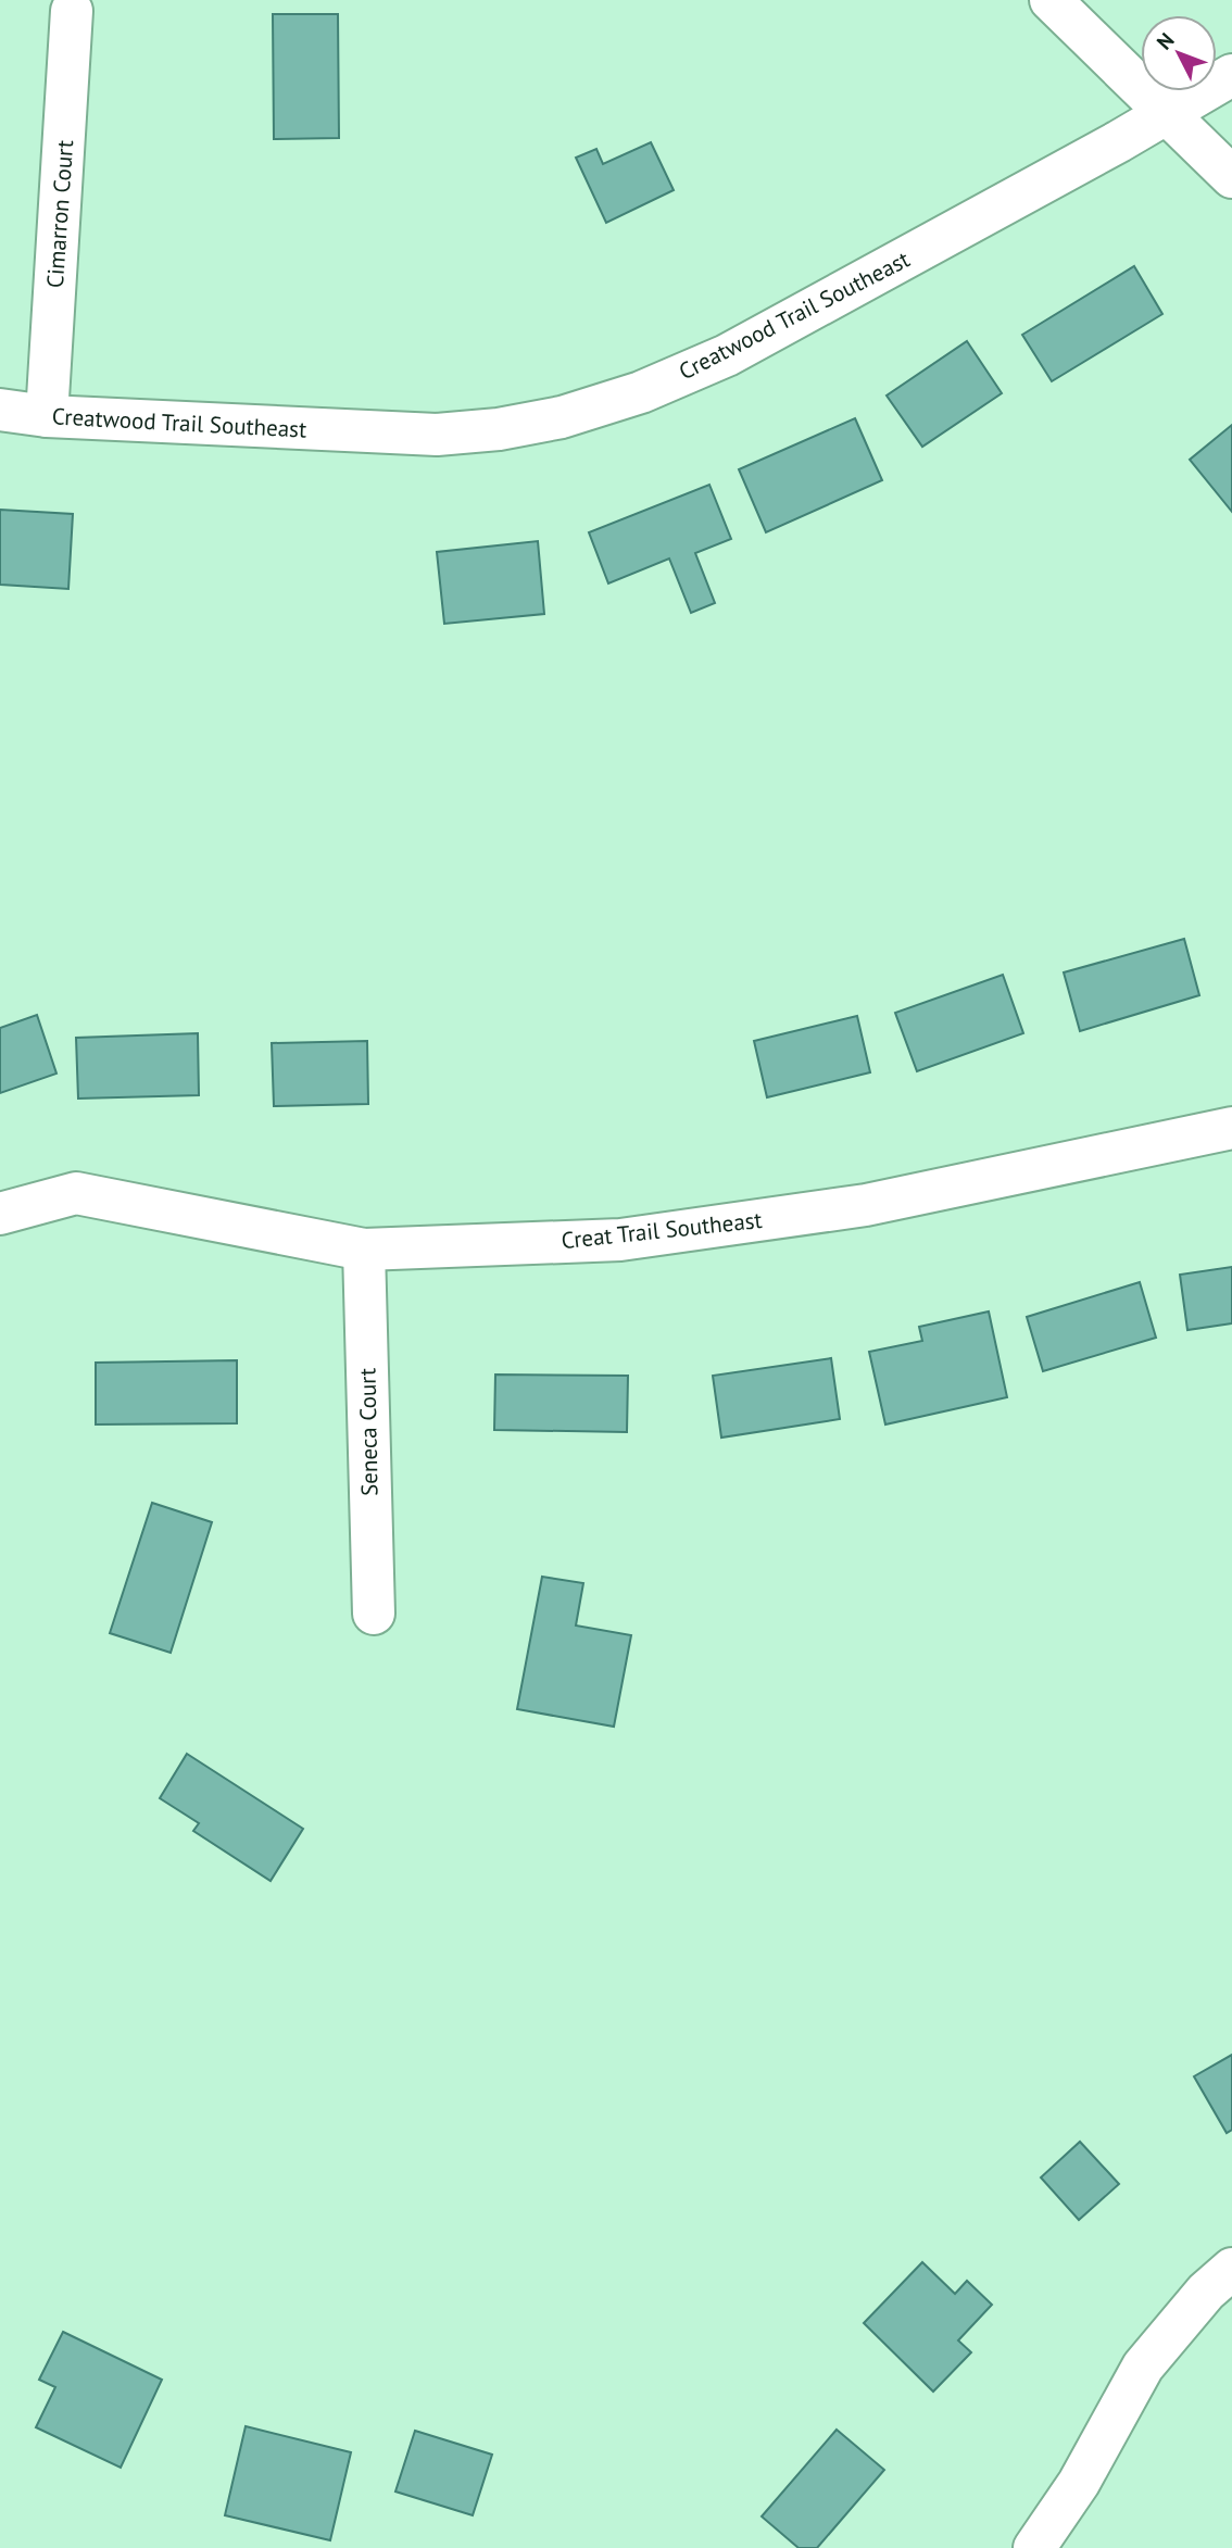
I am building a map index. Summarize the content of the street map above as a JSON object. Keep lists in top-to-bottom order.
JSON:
{
  "streets": {
    "street": [
      "Cimarron Court",
      "Creatwood Trail Southeast",
      "Creat Trail Southeast",
      "Seneca Court"
    ]
  },
  "crossings": [
    ["Cimarron Court", "Creatwood Trail Southeast"],
    ["Creat Trail Southeast", "Seneca Court"]
  ],
  "north": "top left"
}
